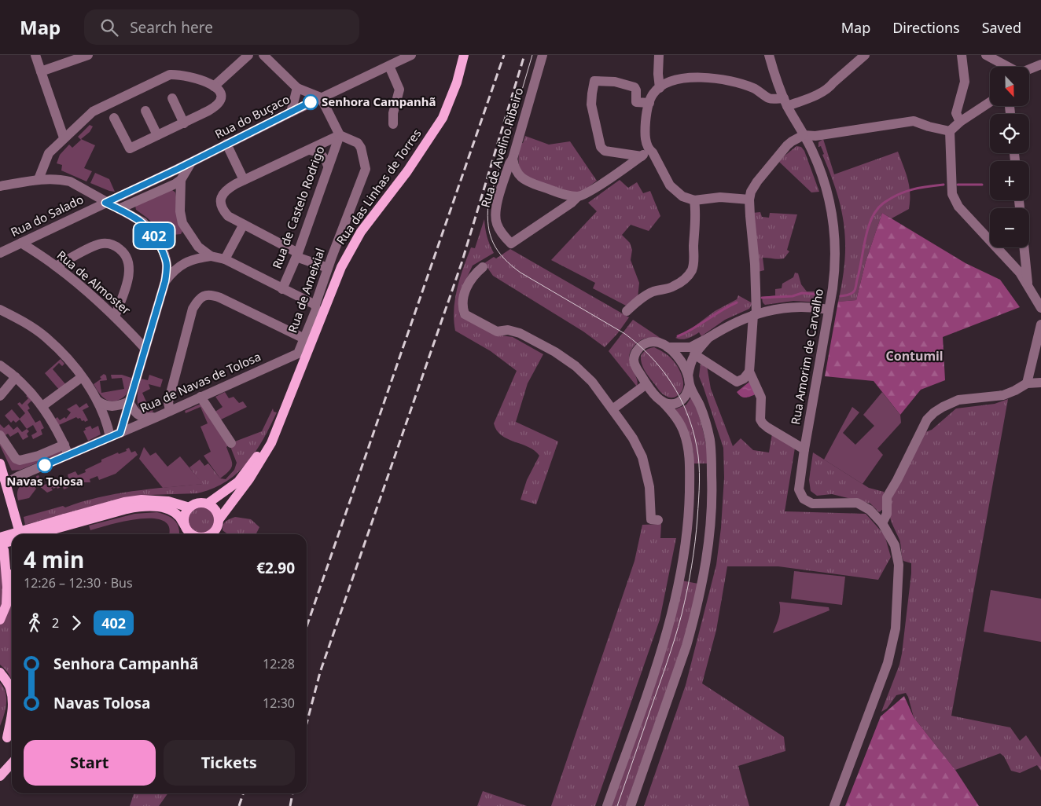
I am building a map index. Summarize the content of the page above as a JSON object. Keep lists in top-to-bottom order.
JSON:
{
  "streets": {
    "main road": ["Rua das Linhas de Torres"],
    "street": [
      "Rua do Buçaco",
      "Rua de Avelino Ribeiro",
      "Rua de Castelo Rodrigo",
      "Rua do Salado",
      "Rua de Almoster",
      "Rua de Ameixial",
      "Rua Amorim de Carvalho",
      "Rua de Navas de Tolosa"
    ]
  },
  "crossings": [
    ["Rua do Buçaco", "Rua do Salado"],
    ["Rua de Castelo Rodrigo", "Rua de Ameixial"],
    ["Rua do Salado", "Rua de Almoster"],
    ["Rua de Ameixial", "Rua de Navas de Tolosa"]
  ],
  "districts": ["Contumil"],
  "places": ["Senhora Campanhã", "Navas Tolosa"],
  "lines": ["bus line 402"],
  "north": "bottom",
  "page": {
    "header": "Map",
    "search": "Search here",
    "nav": ["Map", "Directions", "Saved"],
    "on_map": "402",
    "map_buttons": ["+", "−"],
    "heading": ["4 min", "12:26 – 12:30 · Bus", "€2.90"],
    "legs": ["2", "402"],
    "list": [
      {
        "name": "Senhora Campanhã",
        "value": "12:28"
      },
      {
        "name": "Navas Tolosa",
        "value": "12:30"
      }
    ],
    "buttons": ["Start", "Tickets"]
  }
}
